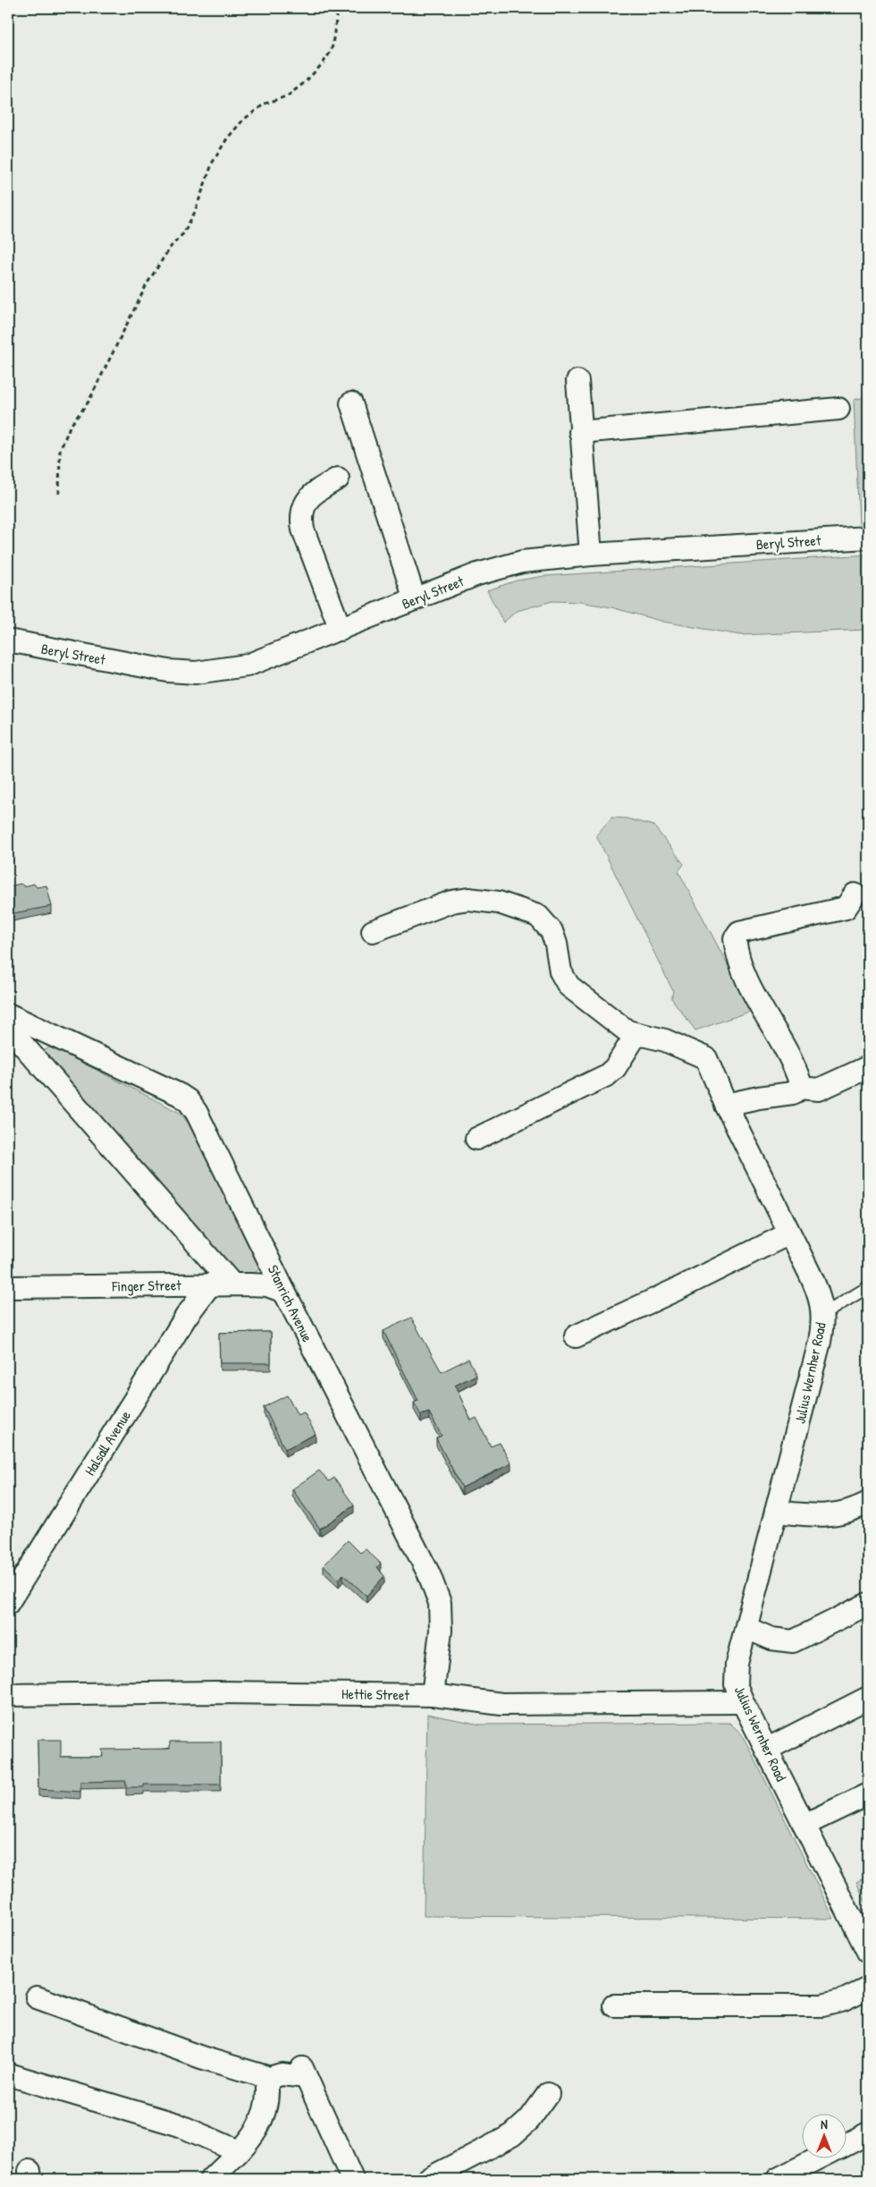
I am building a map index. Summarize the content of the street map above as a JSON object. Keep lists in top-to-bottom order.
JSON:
{
  "streets": {
    "street": [
      "Beryl Street",
      "Finger Street",
      "Stanrich Avenue",
      "Julius Wernher Road",
      "Halsall Avenue",
      "Hettie Street"
    ]
  },
  "crossings": [
    ["Finger Street", "Stanrich Avenue"],
    ["Finger Street", "Halsall Avenue"],
    ["Stanrich Avenue", "Hettie Street"],
    ["Julius Wernher Road", "Hettie Street"]
  ],
  "north": "top"
}
